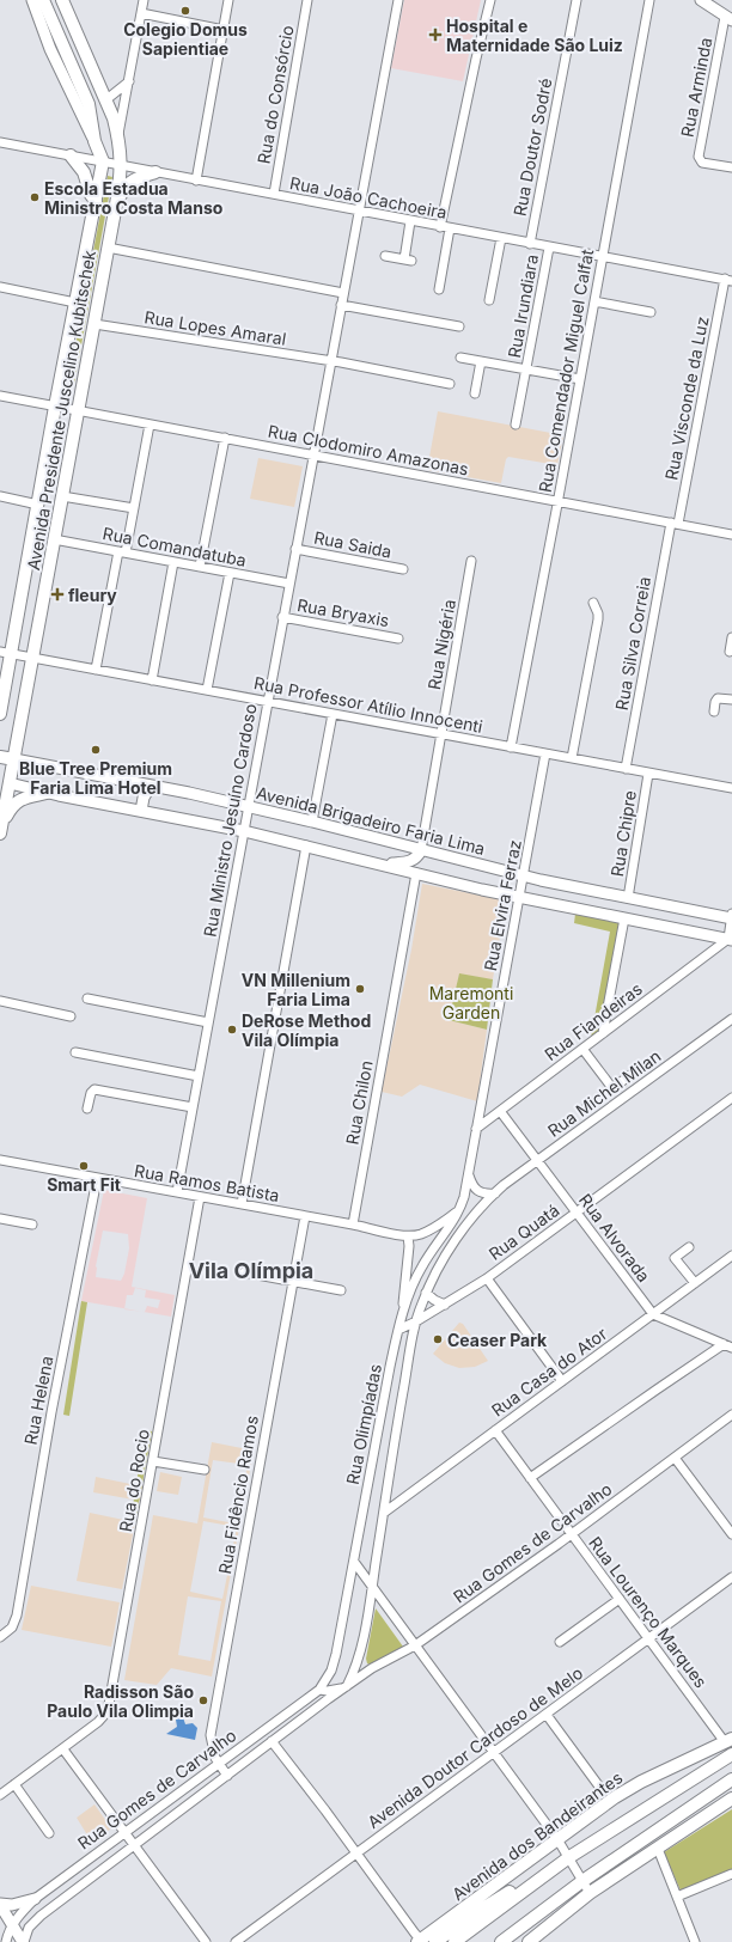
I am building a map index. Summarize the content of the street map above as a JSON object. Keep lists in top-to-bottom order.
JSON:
{
  "streets": {
    "highway": ["Avenida Presidente Juscelino Kubitschek", "Avenida Brigadeiro Faria Lima", "Avenida dos Bandeirantes"],
    "street": [
      "Rua Arminda",
      "Rua do Consórcio",
      "Rua Doutor Sodré",
      "Rua João Cachoeira",
      "Rua Irundiara",
      "Rua Lopes Amaral",
      "Rua Comendador Miguel Calfat",
      "Rua Visconde da Luz",
      "Rua Clodomiro Amazonas",
      "Rua Saida",
      "Rua Comandatuba",
      "Rua Bryaxis",
      "Rua Silva Correia",
      "Rua Nigéria",
      "Rua Professor Atílio Innocenti",
      "Rua Ministro Jesuíno Cardoso",
      "Rua Chipre",
      "Rua Elvira Ferraz",
      "Rua Fiandeiras",
      "Rua Michel Milan",
      "Rua Chilon",
      "Rua Ramos Batista",
      "Rua Quatá",
      "Rua Alvorada",
      "Rua Casa do Ator",
      "Rua Helena",
      "Rua Olimpíadas",
      "Rua do Rocio",
      "Rua Fidêncio Ramos",
      "Rua Gomes de Carvalho",
      "Rua Lourenço Marques",
      "Avenida Doutor Cardoso de Melo"
    ]
  },
  "crossings": [
    ["Rua do Consórcio", "Rua João Cachoeira"],
    ["Rua Doutor Sodré", "Rua João Cachoeira"],
    ["Rua João Cachoeira", "Rua Irundiara"],
    ["Rua João Cachoeira", "Rua Comendador Miguel Calfat"],
    ["Rua João Cachoeira", "Rua Visconde da Luz"],
    ["Rua João Cachoeira", "Avenida Presidente Juscelino Kubitschek"],
    ["Rua João Cachoeira", "Rua Ministro Jesuíno Cardoso"],
    ["Rua Lopes Amaral", "Avenida Presidente Juscelino Kubitschek"],
    ["Rua Lopes Amaral", "Rua Ministro Jesuíno Cardoso"],
    ["Rua Comendador Miguel Calfat", "Rua Clodomiro Amazonas"],
    ["Rua Comendador Miguel Calfat", "Rua Professor Atílio Innocenti"],
    ["Rua Visconde da Luz", "Rua Clodomiro Amazonas"],
    ["Rua Visconde da Luz", "Rua Silva Correia"],
    ["Avenida Presidente Juscelino Kubitschek", "Rua Clodomiro Amazonas"],
    ["Avenida Presidente Juscelino Kubitschek", "Rua Comandatuba"],
    ["Avenida Presidente Juscelino Kubitschek", "Rua Professor Atílio Innocenti"],
    ["Avenida Presidente Juscelino Kubitschek", "Avenida Brigadeiro Faria Lima"],
    ["Rua Clodomiro Amazonas", "Rua Silva Correia"],
    ["Rua Clodomiro Amazonas", "Rua Ministro Jesuíno Cardoso"],
    ["Rua Saida", "Rua Ministro Jesuíno Cardoso"],
    ["Rua Comandatuba", "Rua Ministro Jesuíno Cardoso"],
    ["Rua Bryaxis", "Rua Ministro Jesuíno Cardoso"],
    ["Rua Silva Correia", "Rua Professor Atílio Innocenti"],
    ["Rua Nigéria", "Rua Professor Atílio Innocenti"],
    ["Rua Professor Atílio Innocenti", "Rua Ministro Jesuíno Cardoso"],
    ["Rua Professor Atílio Innocenti", "Rua Chipre"],
    ["Rua Professor Atílio Innocenti", "Rua Elvira Ferraz"],
    ["Rua Ministro Jesuíno Cardoso", "Avenida Brigadeiro Faria Lima"],
    ["Rua Ministro Jesuíno Cardoso", "Rua Ramos Batista"],
    ["Avenida Brigadeiro Faria Lima", "Rua Chipre"],
    ["Avenida Brigadeiro Faria Lima", "Rua Elvira Ferraz"],
    ["Rua Elvira Ferraz", "Rua Fiandeiras"],
    ["Rua Elvira Ferraz", "Rua Olimpíadas"],
    ["Rua Fiandeiras", "Rua Alvorada"],
    ["Rua Michel Milan", "Rua Alvorada"],
    ["Rua Michel Milan", "Rua Olimpíadas"],
    ["Rua Chilon", "Rua Ramos Batista"],
    ["Rua Ramos Batista", "Rua Helena"],
    ["Rua Ramos Batista", "Rua Olimpíadas"],
    ["Rua Ramos Batista", "Rua do Rocio"],
    ["Rua Ramos Batista", "Rua Fidêncio Ramos"],
    ["Rua Quatá", "Rua Alvorada"],
    ["Rua Quatá", "Rua Olimpíadas"],
    ["Rua Alvorada", "Rua Casa do Ator"],
    ["Rua Casa do Ator", "Rua Olimpíadas"],
    ["Rua Casa do Ator", "Rua Lourenço Marques"],
    ["Rua Olimpíadas", "Rua Gomes de Carvalho"],
    ["Rua Fidêncio Ramos", "Rua Gomes de Carvalho"],
    ["Rua Gomes de Carvalho", "Rua Lourenço Marques"],
    ["Rua Lourenço Marques", "Avenida Doutor Cardoso de Melo"],
    ["Rua Lourenço Marques", "Avenida dos Bandeirantes"]
  ],
  "districts": ["Vila Olímpia"],
  "parks": ["Maremonti Garden"],
  "places": {
    "other": [
      "Colegio Domus Sapientiae",
      "Escola Estadua Ministro Costa Manso",
      "Blue Tree Premium Faria Lima Hotel",
      "VN Millenium Faria Lima",
      "DeRose Method Vila Olímpia",
      "Smart Fit",
      "Ceaser Park",
      "Radisson São Paulo Vila Olimpia"
    ],
    "health": ["Hospital e Maternidade São Luiz", "fleury"]
  }
}
